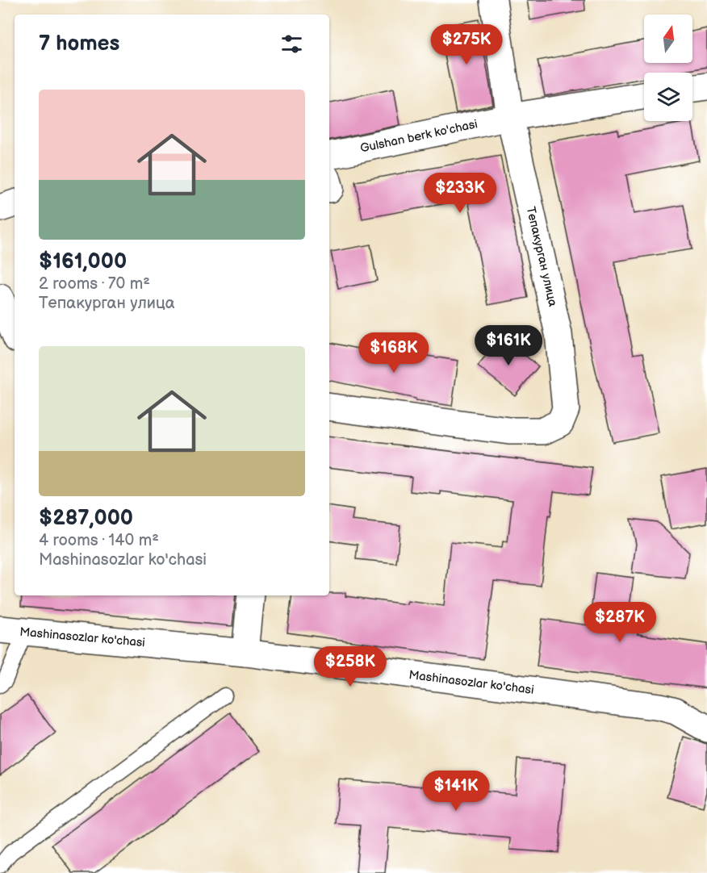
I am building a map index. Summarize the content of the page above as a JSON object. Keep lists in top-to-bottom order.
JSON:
{
  "streets": {
    "street": ["Gulshan berk ko'chasi", "Тепакурган улица", "Mashinasozlar ko'chasi"]
  },
  "crossings": [
    ["Gulshan berk ko'chasi", "Тепакурган улица"]
  ],
  "north": "top",
  "page": {
    "heading": "7 homes",
    "price": [
      "$275K",
      "$233K",
      "$161K",
      "$168K",
      "$287K",
      "$258K",
      "$141K"
    ],
    "list": [
      {
        "name": "$161,000",
        "note": "2 rooms · 70 m² · Тепакурган улица"
      },
      {
        "name": "$287,000",
        "note": "4 rooms · 140 m² · Mashinasozlar ko'chasi"
      }
    ]
  }
}
